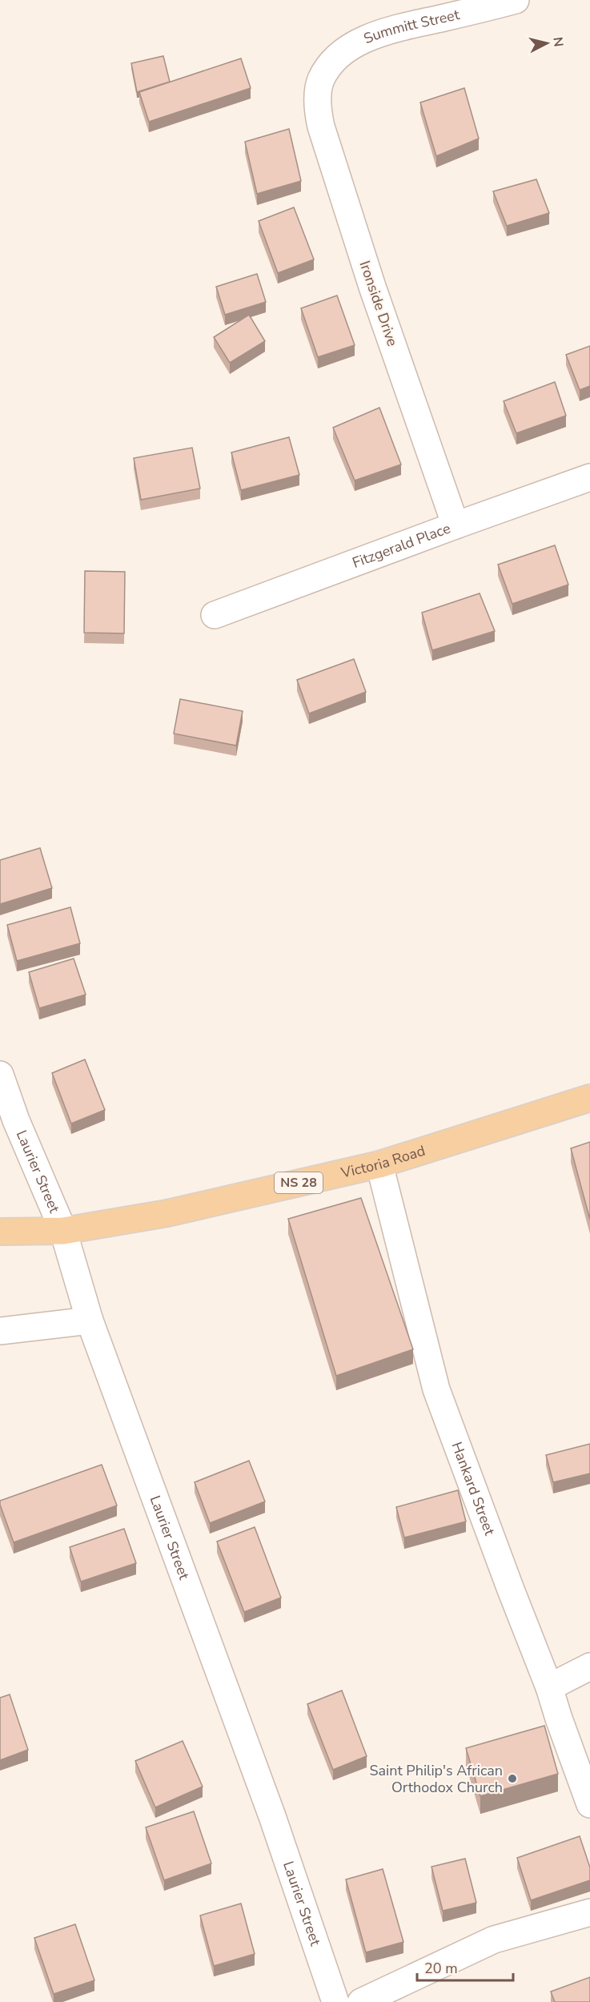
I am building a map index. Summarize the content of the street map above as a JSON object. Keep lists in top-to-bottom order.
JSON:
{
  "streets": {
    "main road": ["Victoria Road", "NS 28"],
    "street": [
      "Summitt Street",
      "Ironside Drive",
      "Fitzgerald Place",
      "Laurier Street",
      "Hankard Street"
    ]
  },
  "crossings": [
    ["Summitt Street", "Ironside Drive"],
    ["Ironside Drive", "Fitzgerald Place"],
    ["Victoria Road", "Laurier Street"],
    ["Victoria Road", "Hankard Street"]
  ],
  "places": ["Saint Philip's African Orthodox Church"],
  "scale_bar": "20 m",
  "north": "right"
}
